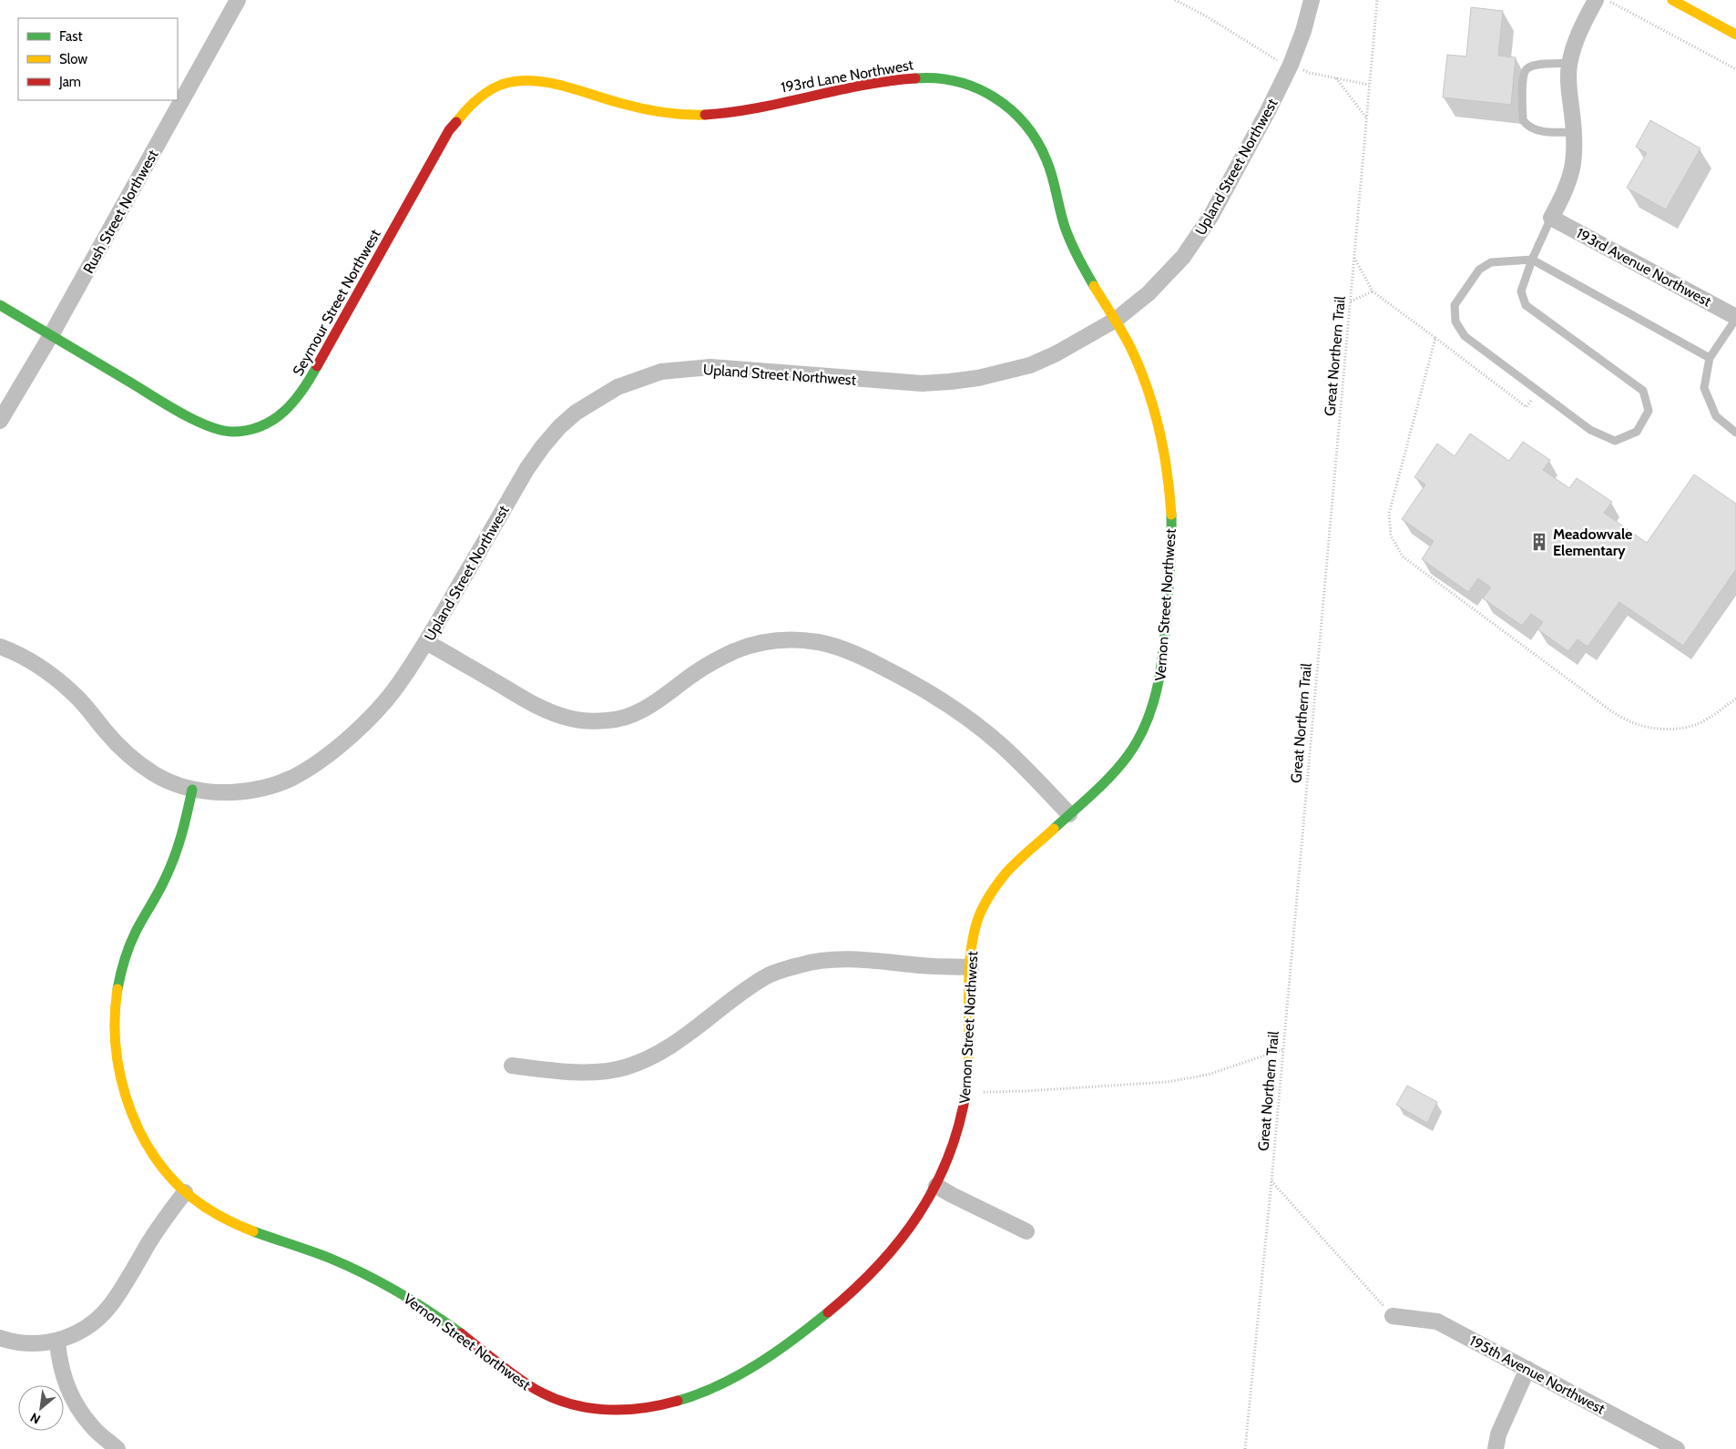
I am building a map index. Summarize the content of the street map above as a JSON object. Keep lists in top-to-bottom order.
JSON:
{
  "streets": {
    "street": [
      "193rd Lane Northwest",
      "Upland Street Northwest",
      "Rush Street Northwest",
      "193rd Avenue Northwest",
      "Seymour Street Northwest",
      "Vernon Street Northwest",
      "195th Avenue Northwest"
    ],
    "path": ["Great Northern Trail"]
  },
  "crossings": [
    ["193rd Lane Northwest", "Upland Street Northwest"],
    ["193rd Lane Northwest", "Seymour Street Northwest"],
    ["193rd Lane Northwest", "Vernon Street Northwest"],
    ["Upland Street Northwest", "Vernon Street Northwest"],
    ["Rush Street Northwest", "Seymour Street Northwest"]
  ],
  "places": {
    "building": ["Meadowvale Elementary"]
  },
  "legend": ["Fast", "Slow", "Jam"],
  "north": "bottom left"
}
